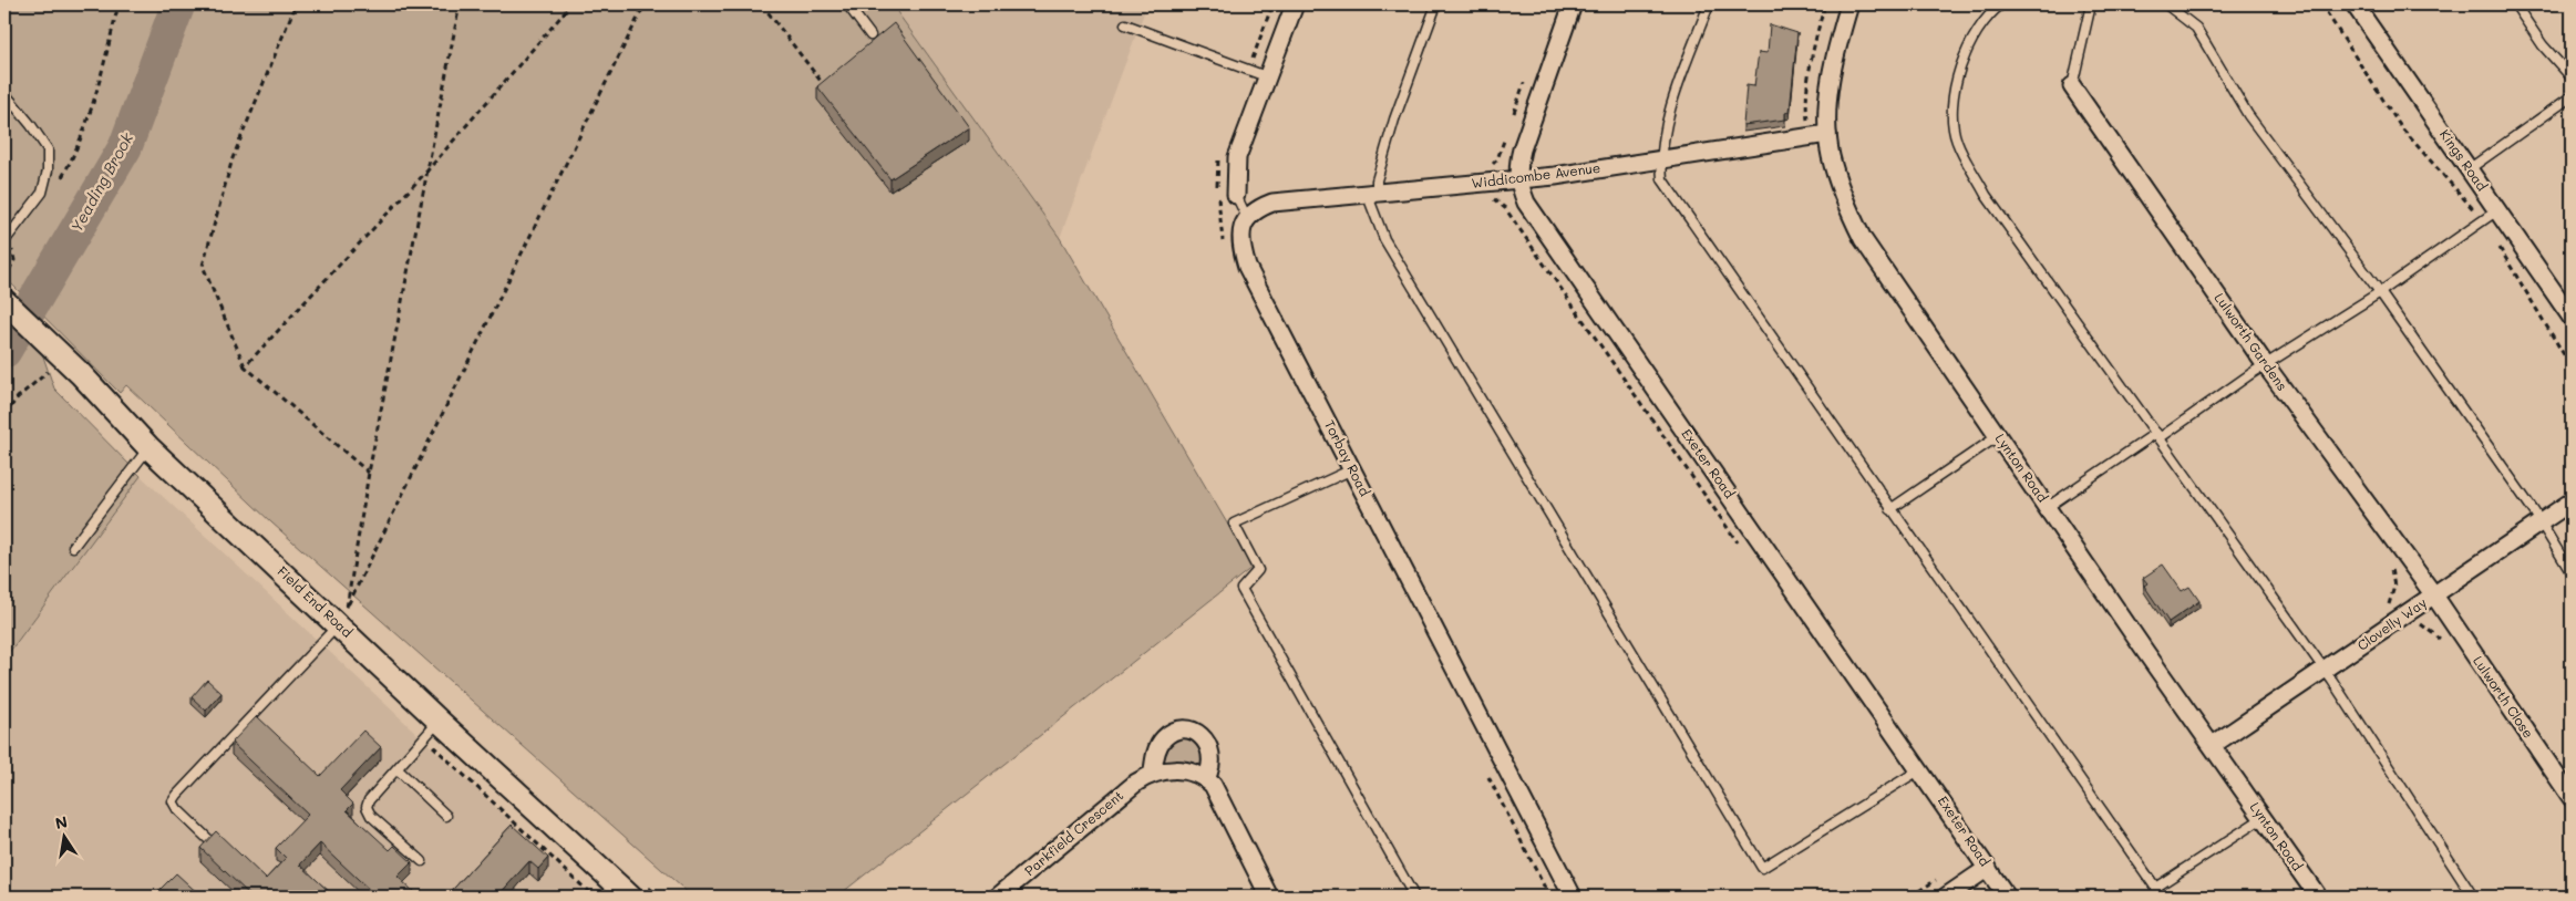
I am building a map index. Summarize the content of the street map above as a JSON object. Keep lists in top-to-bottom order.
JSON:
{
  "streets": {
    "street": [
      "Kings Road",
      "Widdicombe Avenue",
      "Lulworth Gardens",
      "Torbay Road",
      "Exeter Road",
      "Lynton Road",
      "Field End Road",
      "Clovelly Way",
      "Lulworth Close",
      "Parkfield Crescent"
    ]
  },
  "crossings": [
    ["Widdicombe Avenue", "Torbay Road"],
    ["Widdicombe Avenue", "Exeter Road"],
    ["Widdicombe Avenue", "Lynton Road"],
    ["Lulworth Gardens", "Clovelly Way"],
    ["Lulworth Gardens", "Lulworth Close"],
    ["Lynton Road", "Clovelly Way"],
    ["Clovelly Way", "Lulworth Close"]
  ],
  "water": ["Yeading Brook"],
  "north": "top"
}
